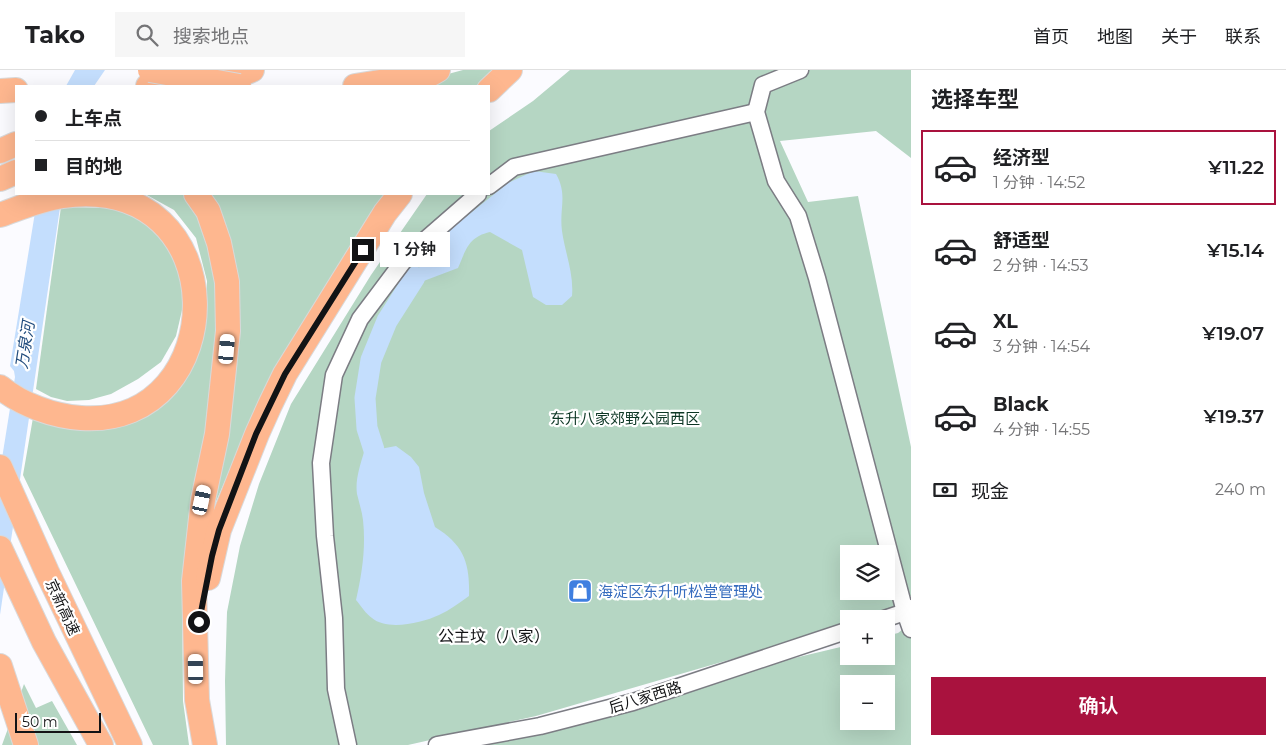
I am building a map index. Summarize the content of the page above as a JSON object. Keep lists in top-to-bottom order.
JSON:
{
  "streets": {
    "highway": ["京新高速"],
    "street": ["后八家西路"]
  },
  "districts": ["公主坟（八家）"],
  "water": ["万泉河"],
  "parks": ["东升八家郊野公园西区"],
  "places": {
    "shop": ["海淀区东升听松堂管理处"]
  },
  "scale_bar": "50 m",
  "page": {
    "header": "Tako",
    "search": "搜索地点",
    "nav": [
      "首页",
      "地图",
      "关于",
      "联系"
    ],
    "heading": "选择车型",
    "banner": ["上车点", "目的地"],
    "list": [
      {
        "name": "经济型",
        "note": "1 分钟 · 14:52",
        "value": "¥11.22"
      },
      {
        "name": "舒适型",
        "note": "2 分钟 · 14:53",
        "value": "¥15.14"
      },
      {
        "name": "XL",
        "note": "3 分钟 · 14:54",
        "value": "¥19.07"
      },
      {
        "name": "Black",
        "note": "4 分钟 · 14:55",
        "value": "¥19.37"
      }
    ],
    "bubble": "1 分钟",
    "pay": ["现金", "240 m"],
    "map_buttons": ["+", "−"],
    "buttons": "确认",
    "scale": "50 m"
  }
}
